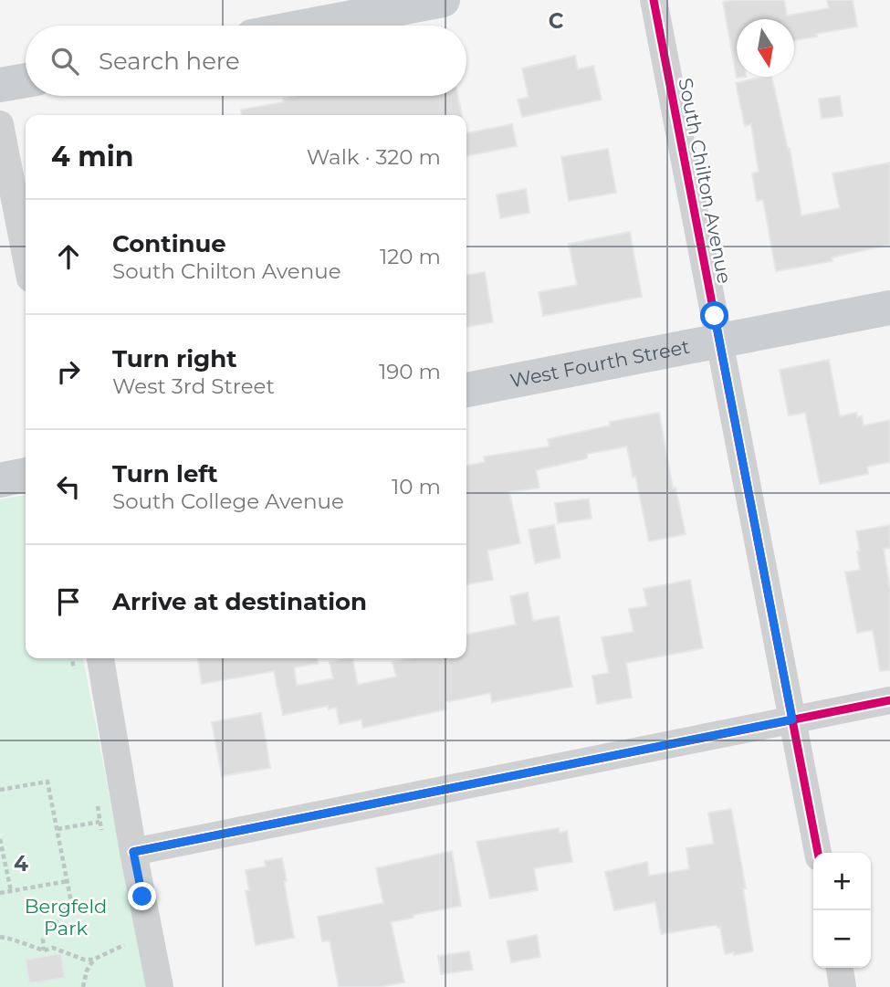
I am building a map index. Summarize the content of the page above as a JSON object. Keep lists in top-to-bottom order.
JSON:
{
  "streets": {
    "main road": ["West Fourth Street"],
    "street": ["South Chilton Avenue"]
  },
  "crossings": [
    ["South Chilton Avenue", "West Fourth Street"]
  ],
  "parks": ["Bergfeld Park"],
  "north": "bottom",
  "page": {
    "search": "Search here",
    "heading": ["4 min", "Walk · 320 m"],
    "list": [
      ["Continue", "South Chilton Avenue", "120 m"],
      ["Turn right", "West 3rd Street", "190 m"],
      ["Turn left", "South College Avenue", "10 m"],
      "Arrive at destination"
    ],
    "map_buttons": ["+", "−"]
  },
  "grid": {
    "columns": ["C"],
    "rows": ["4"]
  }
}
